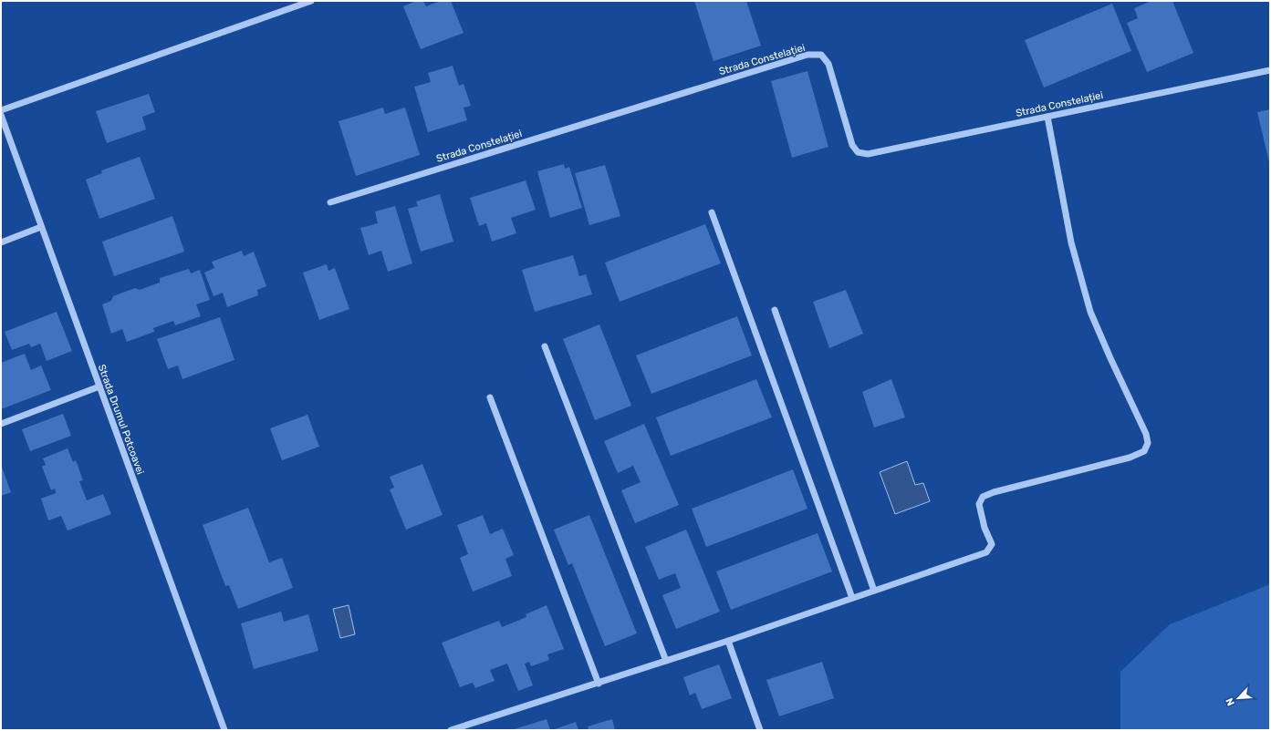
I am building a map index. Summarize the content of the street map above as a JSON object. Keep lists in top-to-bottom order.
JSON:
{
  "streets": {
    "street": ["Strada Constelației", "Strada Drumul Potcoavei"]
  },
  "north": "bottom left"
}
